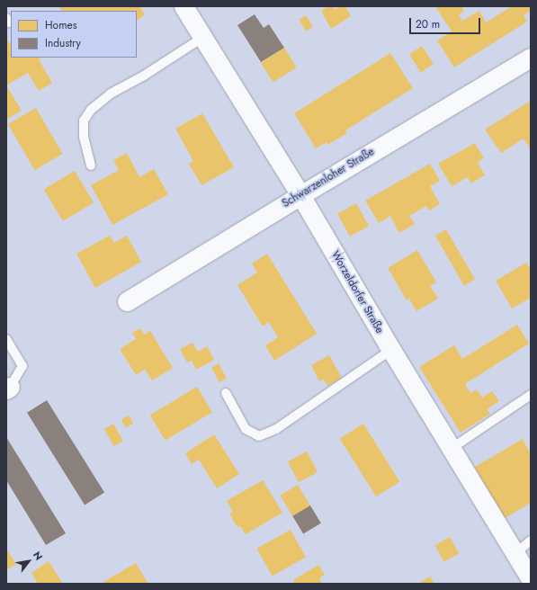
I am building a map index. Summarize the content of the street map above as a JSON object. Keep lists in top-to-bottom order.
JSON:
{
  "streets": {
    "street": ["Schwarzenloher Straße", "Worzeldorfer Straße"]
  },
  "crossings": [
    ["Schwarzenloher Straße", "Worzeldorfer Straße"]
  ],
  "legend": ["Homes", "Industry"],
  "scale_bar": "20 m",
  "north": "top right"
}
